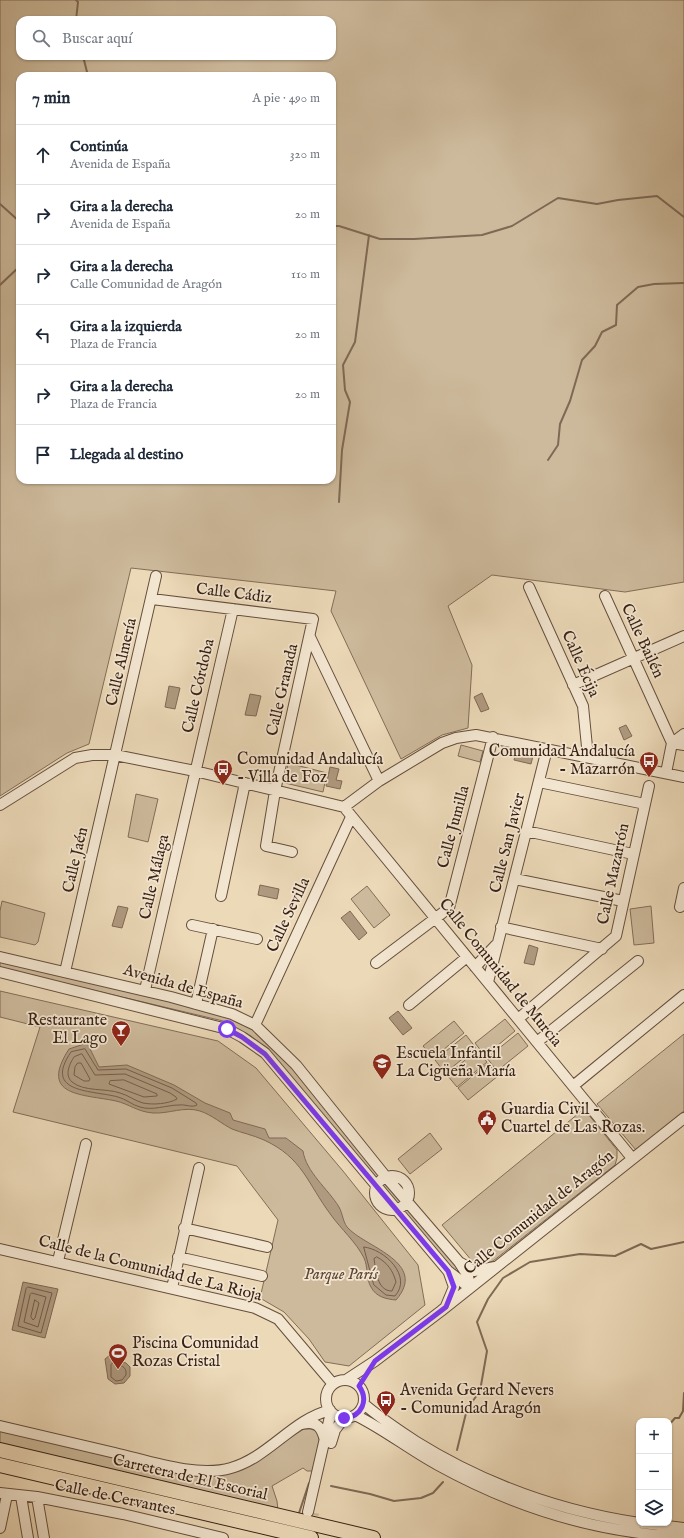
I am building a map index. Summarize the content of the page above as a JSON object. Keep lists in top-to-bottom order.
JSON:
{
  "streets": {
    "highway": ["Carretera de El Escorial"],
    "street": [
      "Calle Cádiz",
      "Calle Bailén",
      "Calle Almería",
      "Calle Écija",
      "Calle Córdoba",
      "Calle Granada",
      "Calle Jumilla",
      "Calle San Javier",
      "Calle Jaén",
      "Calle Mazarrón",
      "Calle Málaga",
      "Calle Sevilla",
      "Calle Comunidad de Murcia",
      "Avenida de España",
      "Calle Comunidad de Aragón",
      "Calle de la Comunidad de La Rioja",
      "Calle de Cervantes"
    ]
  },
  "crossings": [
    ["Calle Cádiz", "Calle Almería"],
    ["Calle Cádiz", "Calle Córdoba"],
    ["Calle Cádiz", "Calle Granada"],
    ["Calle Almería", "Calle Jaén"],
    ["Calle Córdoba", "Calle Málaga"],
    ["Calle Jumilla", "Calle Comunidad de Murcia"],
    ["Calle San Javier", "Calle Comunidad de Murcia"],
    ["Calle Jaén", "Avenida de España"],
    ["Calle Mazarrón", "Calle Comunidad de Murcia"],
    ["Calle Málaga", "Avenida de España"],
    ["Calle Sevilla", "Calle Comunidad de Murcia"],
    ["Calle Sevilla", "Avenida de España"],
    ["Calle Comunidad de Murcia", "Calle Comunidad de Aragón"],
    ["Avenida de España", "Calle Comunidad de Aragón"],
    ["Calle Comunidad de Aragón", "Calle de la Comunidad de La Rioja"]
  ],
  "parks": ["Parque París"],
  "places": {
    "bus stop": ["Comunidad Andalucía - Mazarrón", "Comunidad Andalucía - Villa de Foz", "Avenida Gerard Nevers - Comunidad Aragón"],
    "bar": ["Restaurante El Lago"],
    "school or university": ["Escuela Infantil La Cigüeña María"],
    "public building": ["Guardia Civil - Cuartel de Las Rozas."],
    "sports": ["Piscina Comunidad Rozas Cristal"]
  },
  "page": {
    "search": "Buscar aquí",
    "heading": ["7 min", "A pie · 490 m"],
    "list": [
      ["Continúa", "Avenida de España", "320 m"],
      ["Gira a la derecha", "Avenida de España", "20 m"],
      ["Gira a la derecha", "Calle Comunidad de Aragón", "110 m"],
      ["Gira a la izquierda", "Plaza de Francia", "20 m"],
      ["Gira a la derecha", "Plaza de Francia", "20 m"],
      "Llegada al destino"
    ],
    "map_buttons": ["+", "−"]
  }
}
